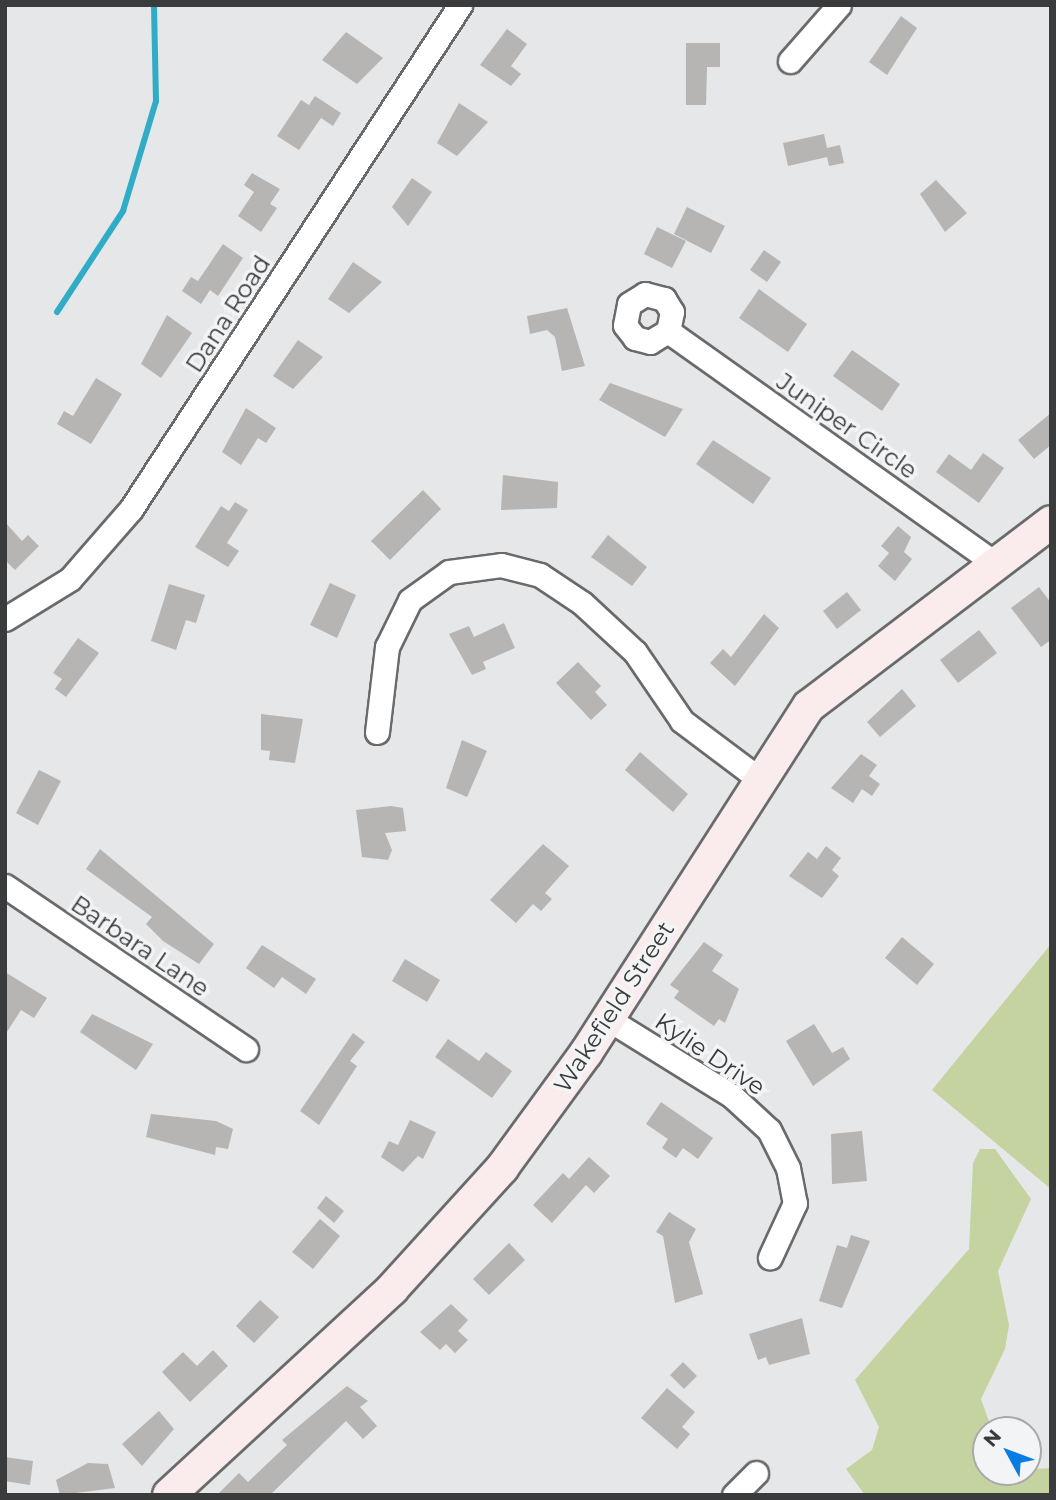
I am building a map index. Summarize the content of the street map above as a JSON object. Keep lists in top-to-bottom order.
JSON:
{
  "streets": {
    "street": [
      "Dana Road",
      "Juniper Circle",
      "Barbara Lane",
      "Wakefield Street",
      "Kylie Drive"
    ]
  },
  "crossings": [
    ["Juniper Circle", "Wakefield Street"],
    ["Wakefield Street", "Kylie Drive"]
  ],
  "north": "top left"
}
